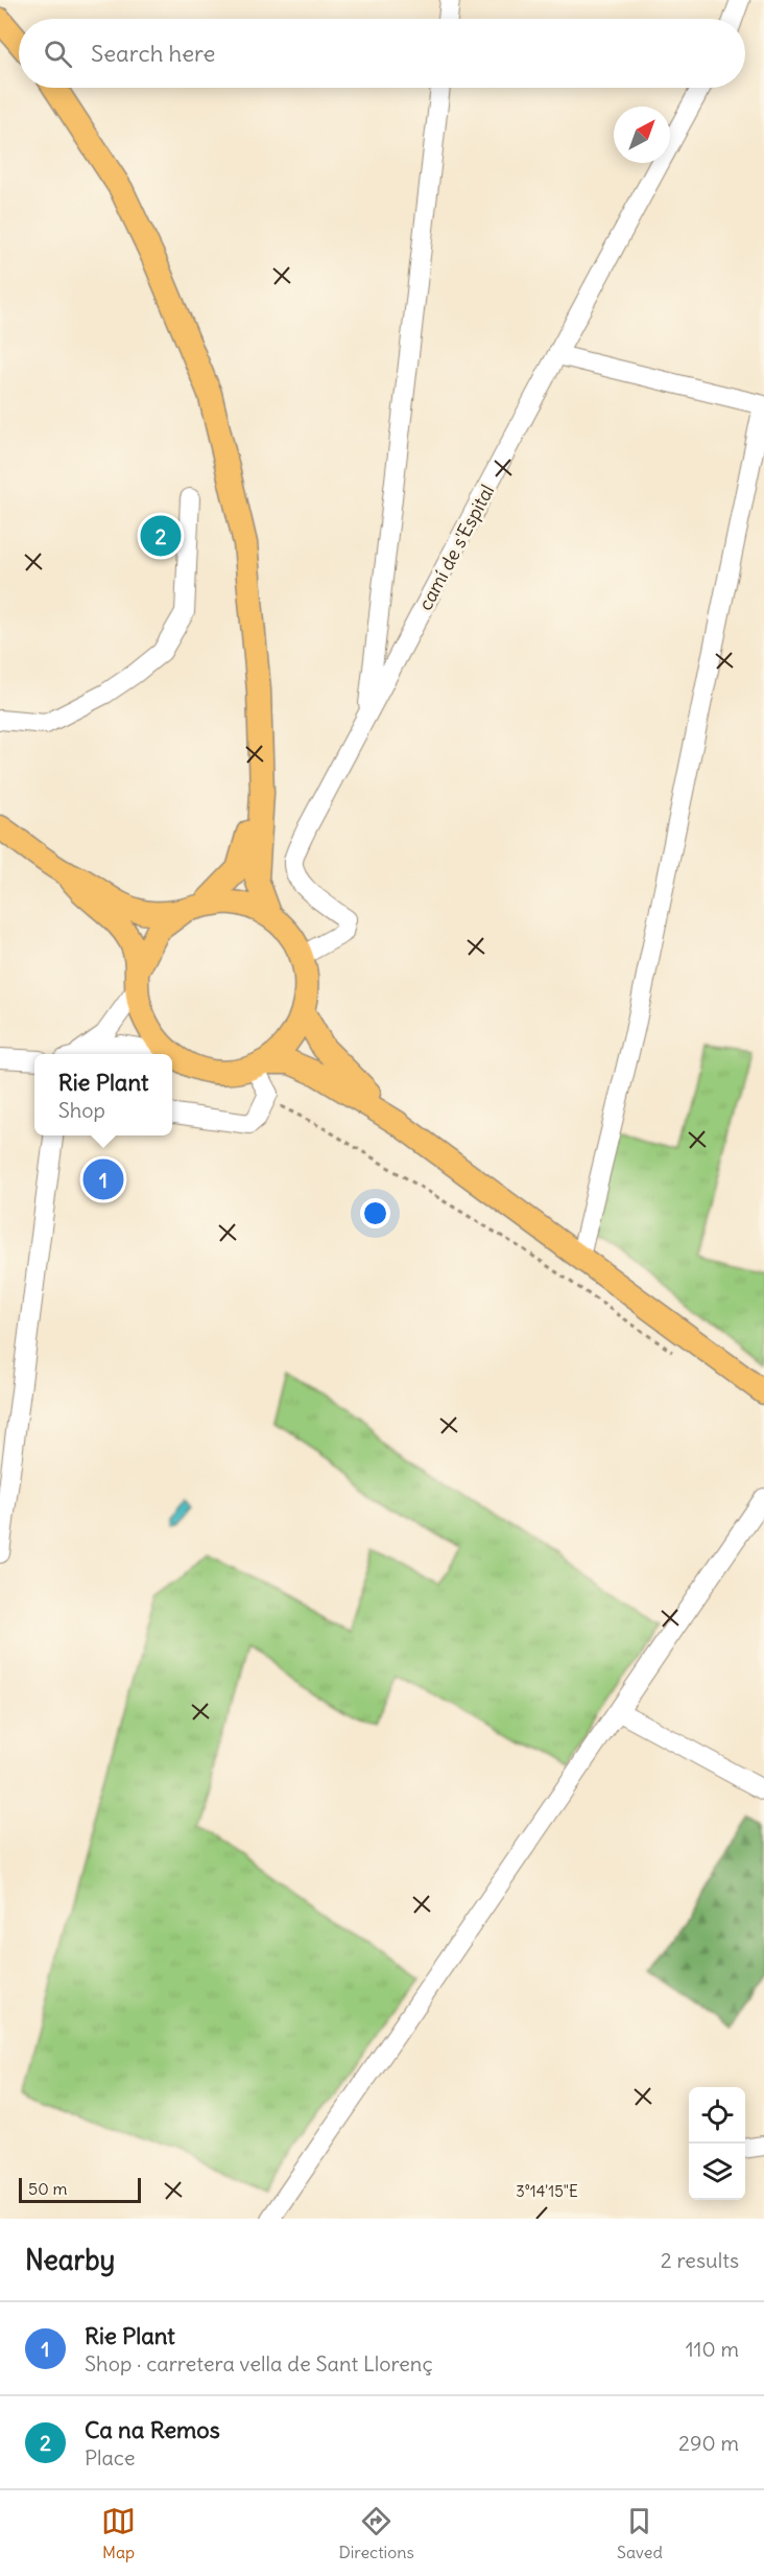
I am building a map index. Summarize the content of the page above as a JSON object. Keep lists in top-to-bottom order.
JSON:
{
  "streets": {
    "street": ["camí de s'Espital"]
  },
  "scale_bar": "50 m",
  "north": "top right",
  "page": {
    "search": "Search here",
    "pins": ["2", "1"],
    "popup": ["Rie Plant", "Shop"],
    "scale": "50 m",
    "heading": ["Nearby", "2 results"],
    "list": [
      {
        "mark": "1",
        "name": "Rie Plant",
        "note": "Shop · carretera vella de Sant Llorenç",
        "value": "110 m"
      },
      {
        "mark": "2",
        "name": "Ca na Remos",
        "note": "Place",
        "value": "290 m"
      }
    ],
    "nav": ["Map", "Directions", "Saved"]
  },
  "coordinates": ["3°14'15\"E"]
}
